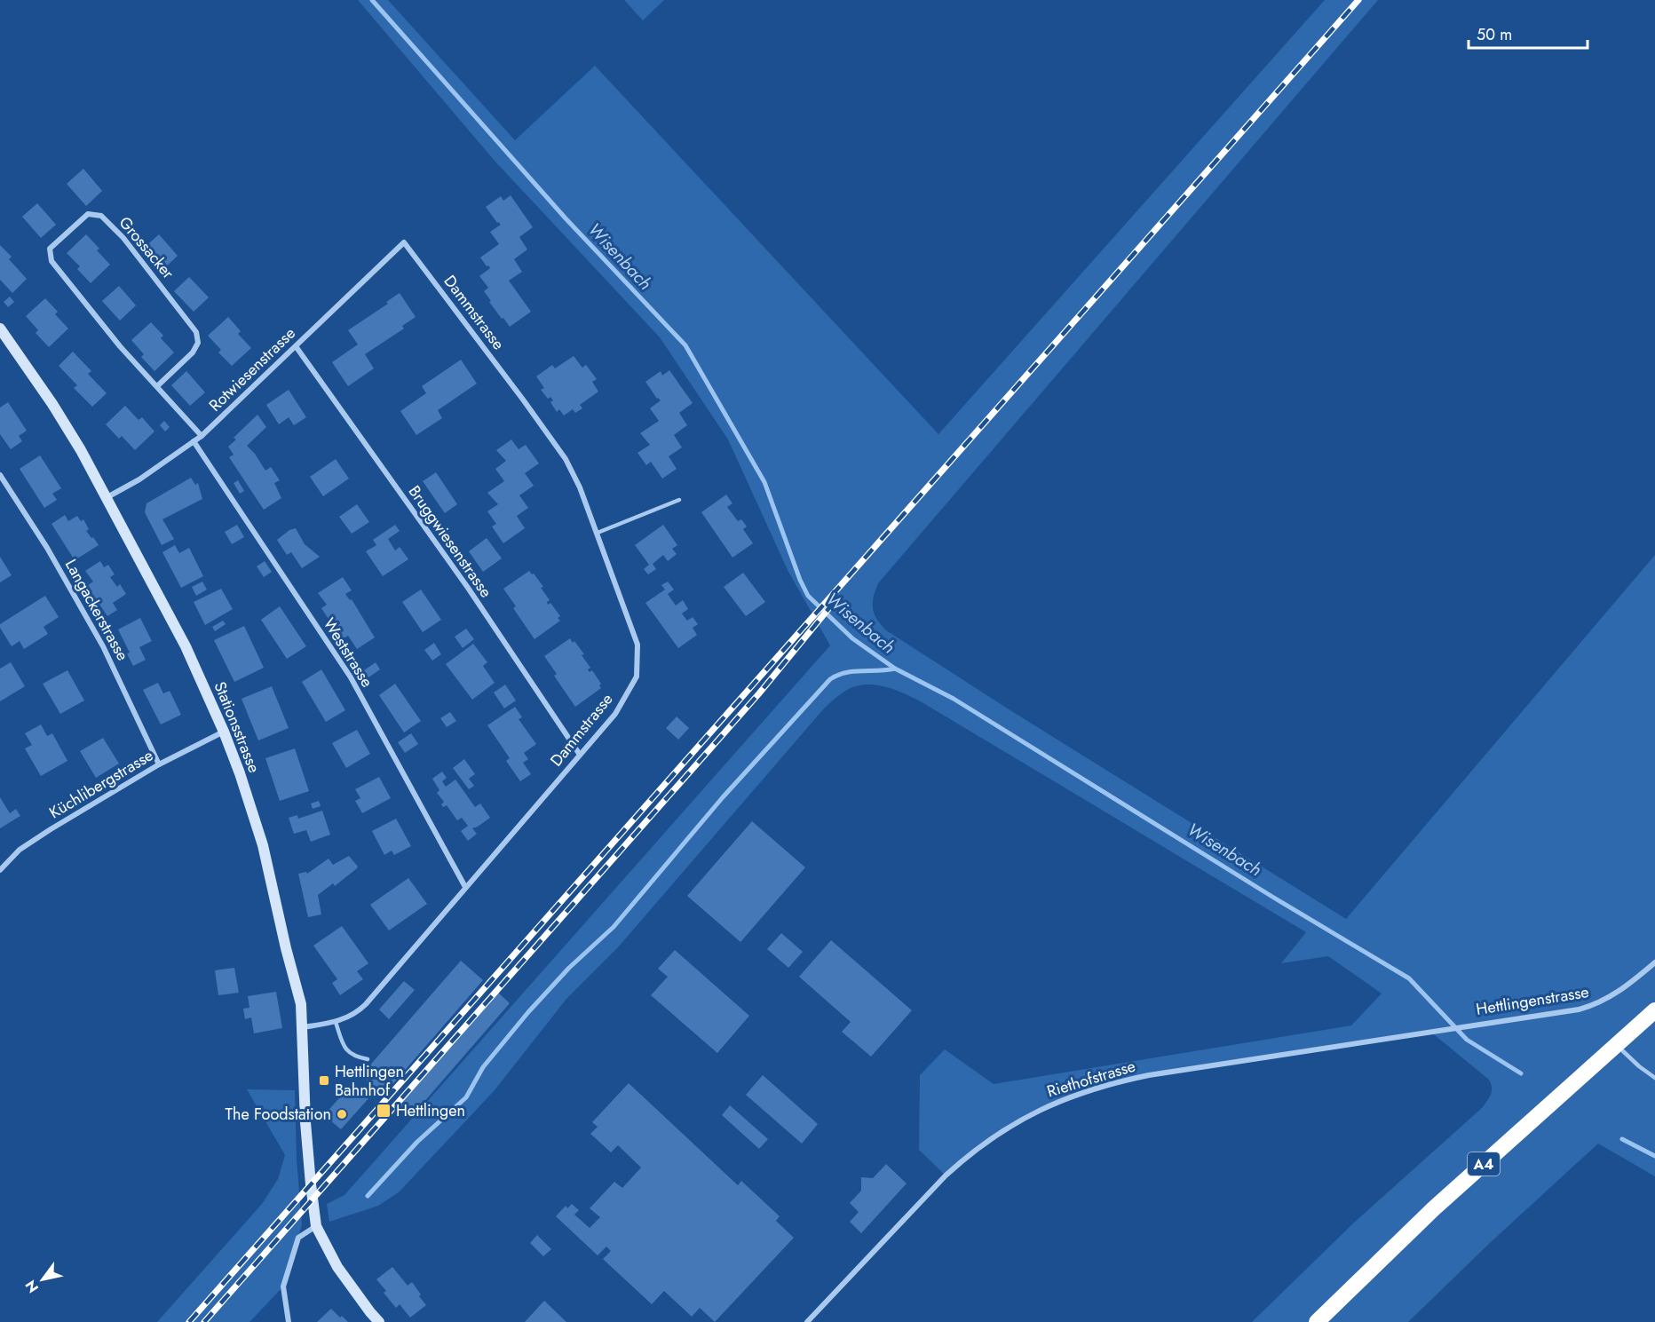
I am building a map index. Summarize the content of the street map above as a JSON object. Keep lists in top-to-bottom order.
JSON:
{
  "streets": {
    "highway": ["A4"],
    "street": [
      "Grossacker",
      "Dammstrasse",
      "Rotwiesenstrasse",
      "Bruggwiesenstrasse",
      "Langackerstrasse",
      "Weststrasse",
      "Stationsstrasse",
      "Küchlibergstrasse",
      "Hettlingenstrasse",
      "Riethofstrasse"
    ]
  },
  "crossings": [
    ["Grossacker", "Rotwiesenstrasse"],
    ["Dammstrasse", "Rotwiesenstrasse"],
    ["Dammstrasse", "Bruggwiesenstrasse"],
    ["Dammstrasse", "Weststrasse"],
    ["Dammstrasse", "Stationsstrasse"],
    ["Rotwiesenstrasse", "Bruggwiesenstrasse"],
    ["Rotwiesenstrasse", "Weststrasse"],
    ["Rotwiesenstrasse", "Stationsstrasse"],
    ["Langackerstrasse", "Küchlibergstrasse"],
    ["Stationsstrasse", "Küchlibergstrasse"],
    ["Hettlingenstrasse", "Riethofstrasse"]
  ],
  "water": ["Wisenbach"],
  "places": {
    "transit": ["Hettlingen Bahnhof", "Hettlingen"],
    "other": ["The Foodstation"]
  },
  "scale_bar": "50 m",
  "north": "bottom left"
}
